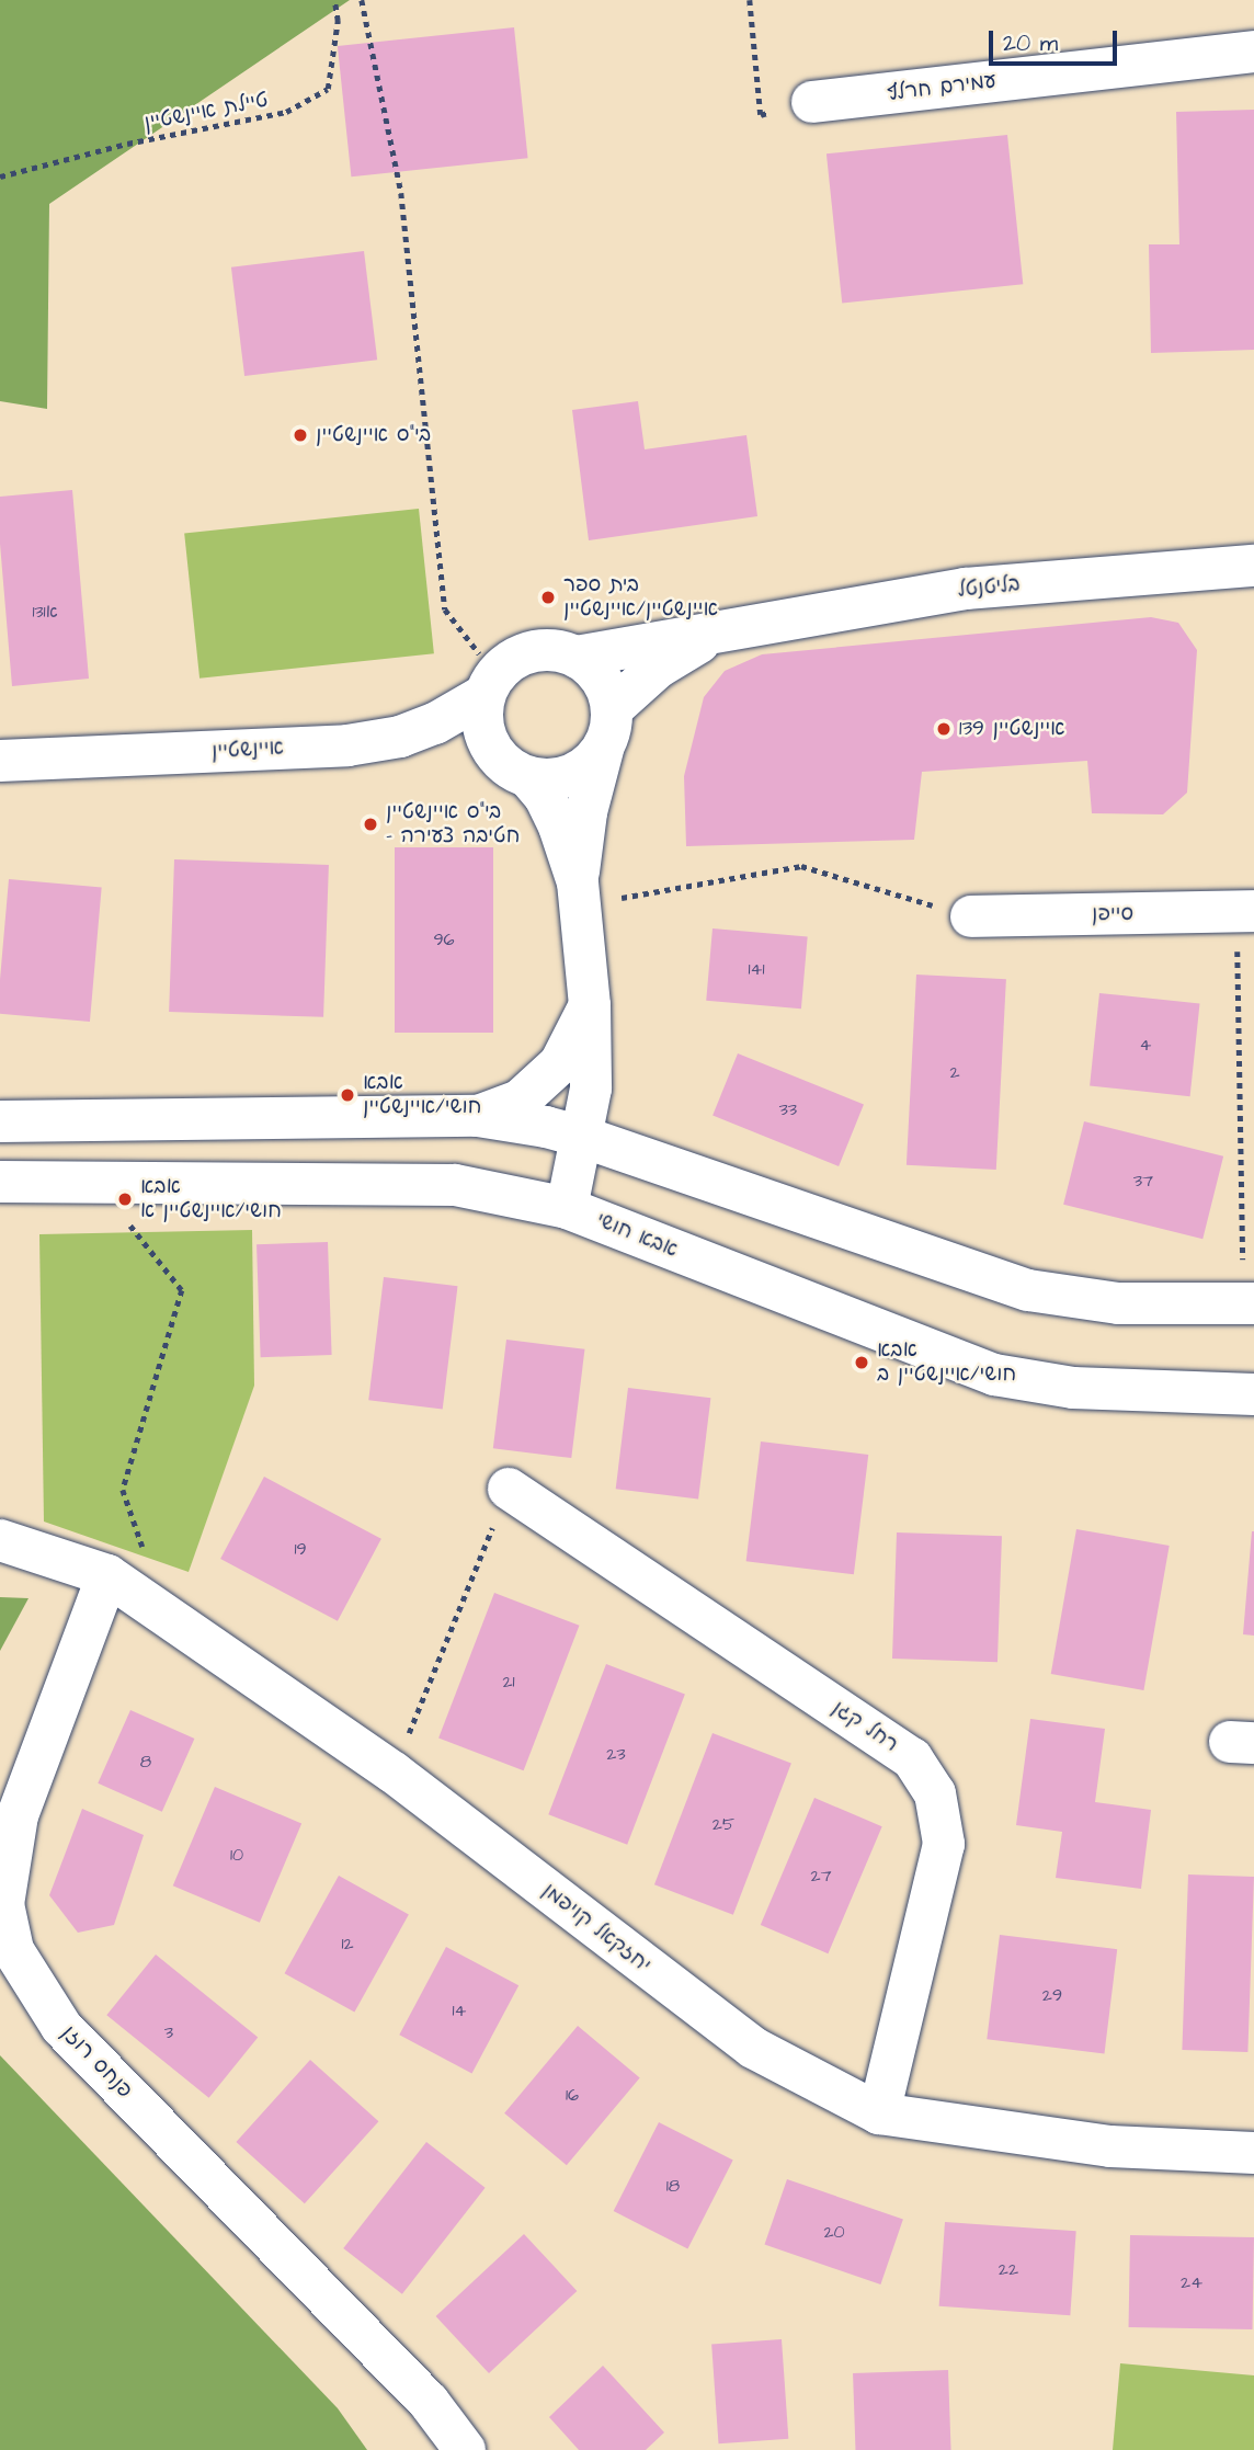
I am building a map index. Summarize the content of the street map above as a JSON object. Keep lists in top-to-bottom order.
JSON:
{
  "streets": {
    "street": [
      "עמירם חרלף",
      "בליטנטל",
      "איינשטיין",
      "סייפן",
      "אבא חושי",
      "רחל קגן",
      "יחזקאל קויפמן",
      "פנחס רוזן"
    ],
    "path": ["טיילת איינשטיין"]
  },
  "crossings": [
    ["בליטנטל", "איינשטיין"],
    ["רחל קגן", "יחזקאל קויפמן"],
    ["יחזקאל קויפמן", "פנחס רוזן"]
  ],
  "places": [
    "בי\"ס איינשטיין",
    "בית ספר איינשטיין/איינשטיין",
    "איינשטיין 139",
    "בי\"ס איינשטיין - חטיבה צעירה",
    "אבא חושי/איינשטיין",
    "אבא חושי/איינשטיין א",
    "אבא חושי/איינשטיין ב"
  ],
  "house_numbers": [
    "131א",
    "96",
    "141",
    "4",
    "2",
    "33",
    "37",
    "19",
    "21",
    "23",
    "8",
    "25",
    "10",
    "27",
    "12",
    "29",
    "14",
    "3",
    "16",
    "18",
    "20",
    "22",
    "24"
  ],
  "scale_bar": "20 m"
}
